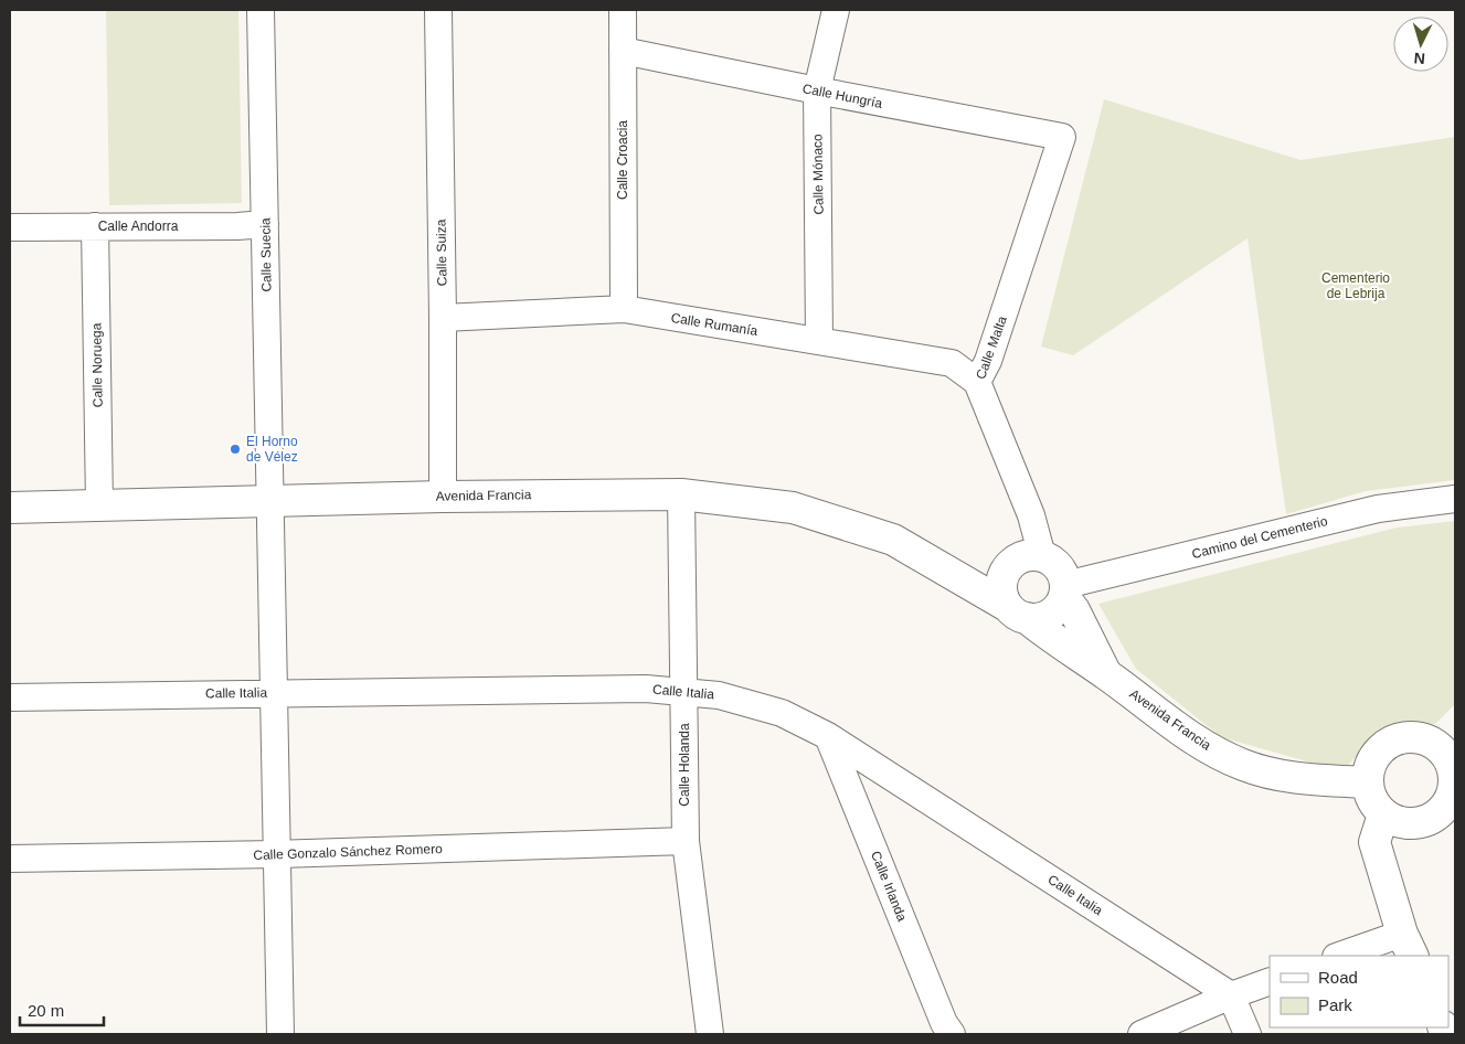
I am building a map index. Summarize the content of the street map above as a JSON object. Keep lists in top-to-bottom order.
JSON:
{
  "streets": {
    "street": [
      "Calle Hungría",
      "Calle Croacia",
      "Calle Mónaco",
      "Calle Andorra",
      "Calle Suiza",
      "Calle Suecia",
      "Calle Rumanía",
      "Calle Malta",
      "Calle Noruega",
      "Avenida Francia",
      "Camino del Cementerio",
      "Calle Italia",
      "Calle Holanda",
      "Calle Gonzalo Sánchez Romero",
      "Calle Irlanda"
    ]
  },
  "crossings": [
    ["Calle Hungría", "Calle Croacia"],
    ["Calle Hungría", "Calle Mónaco"],
    ["Calle Hungría", "Calle Malta"],
    ["Calle Croacia", "Calle Rumanía"],
    ["Calle Mónaco", "Calle Rumanía"],
    ["Calle Andorra", "Calle Suecia"],
    ["Calle Andorra", "Calle Noruega"],
    ["Calle Suiza", "Calle Rumanía"],
    ["Calle Suiza", "Avenida Francia"],
    ["Calle Suecia", "Avenida Francia"],
    ["Calle Suecia", "Calle Italia"],
    ["Calle Suecia", "Calle Gonzalo Sánchez Romero"],
    ["Calle Rumanía", "Calle Malta"],
    ["Calle Malta", "Avenida Francia"],
    ["Calle Malta", "Camino del Cementerio"],
    ["Calle Noruega", "Avenida Francia"],
    ["Avenida Francia", "Camino del Cementerio"],
    ["Avenida Francia", "Calle Holanda"],
    ["Calle Italia", "Calle Holanda"],
    ["Calle Italia", "Calle Irlanda"],
    ["Calle Holanda", "Calle Gonzalo Sánchez Romero"]
  ],
  "parks": ["Cementerio de Lebrija"],
  "places": ["El Horno de Vélez"],
  "legend": ["Road", "Park"],
  "scale_bar": "20 m",
  "north": "bottom"
}
